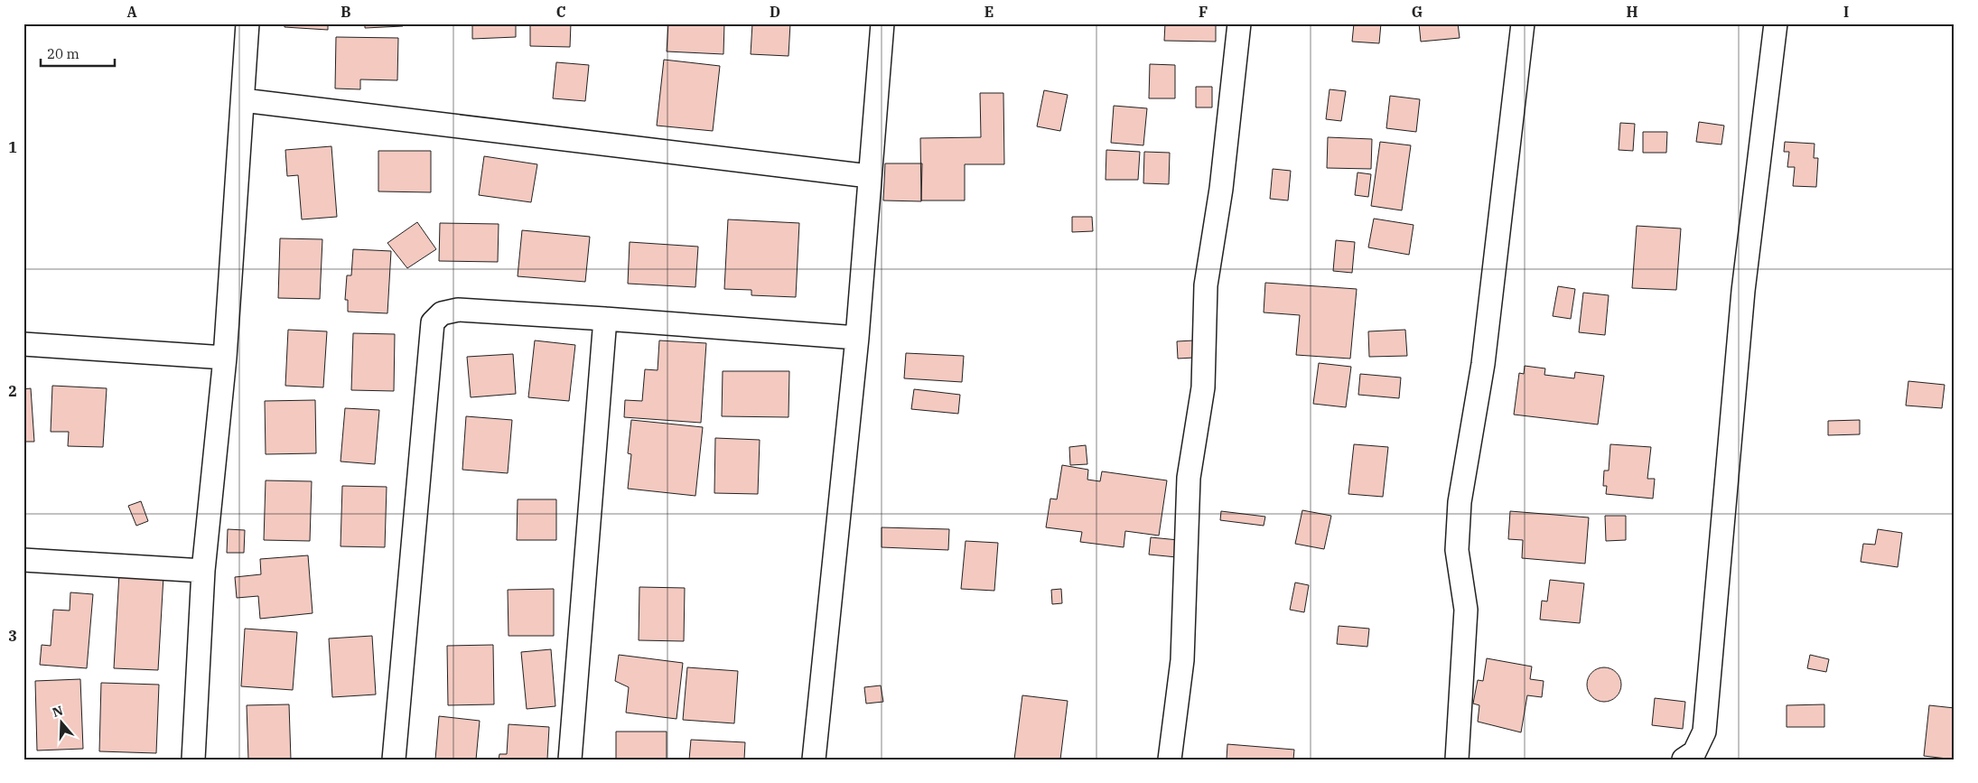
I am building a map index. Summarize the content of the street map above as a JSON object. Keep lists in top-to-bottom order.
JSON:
{
  "scale_bar": "20 m",
  "north": "top",
  "grid": {
    "columns": [
      "A",
      "B",
      "C",
      "D",
      "E",
      "F",
      "G",
      "H",
      "I"
    ],
    "rows": ["1", "2", "3"]
  }
}
